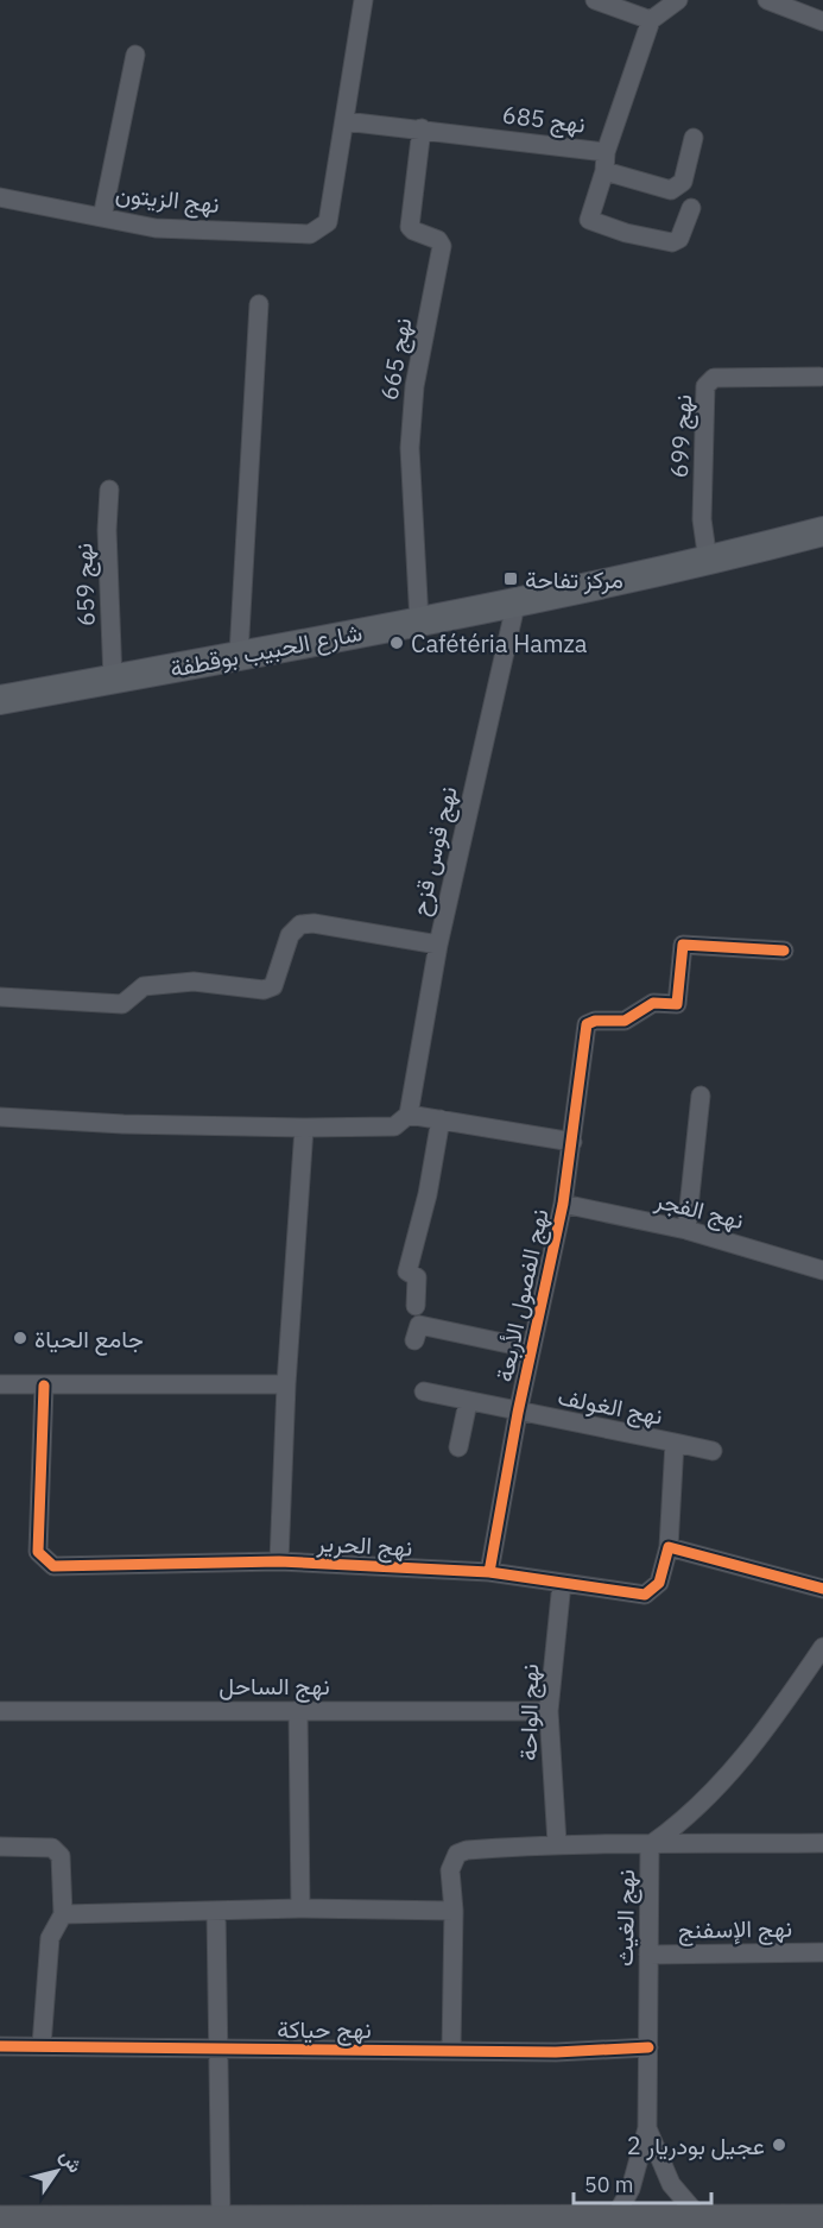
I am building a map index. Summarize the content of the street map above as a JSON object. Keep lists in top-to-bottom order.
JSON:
{
  "streets": {
    "main road": ["شارع الحبيب بوقطفة"],
    "street": [
      "نهج 685",
      "نهج الزيتون",
      "نهج 665",
      "نهج 699",
      "نهج 659",
      "نهج قوس قزح",
      "نهج الفجر",
      "نهج الفصول الأربعة",
      "نهج الغولف",
      "نهج الحرير",
      "نهج الساحل",
      "نهج الواحة",
      "نهج الغيث",
      "نهج الإسفنج",
      "نهج حياكة"
    ]
  },
  "crossings": [
    ["نهج 685", "نهج الزيتون"],
    ["نهج 685", "نهج 665"],
    ["نهج 665", "شارع الحبيب بوقطفة"],
    ["نهج 699", "شارع الحبيب بوقطفة"],
    ["نهج 659", "شارع الحبيب بوقطفة"],
    ["شارع الحبيب بوقطفة", "نهج قوس قزح"],
    ["نهج الفجر", "نهج الفصول الأربعة"],
    ["نهج الفصول الأربعة", "نهج الغولف"],
    ["نهج الفصول الأربعة", "نهج الحرير"],
    ["نهج الغولف", "نهج الحرير"],
    ["نهج الحرير", "نهج الواحة"],
    ["نهج الساحل", "نهج الواحة"],
    ["نهج الغيث", "نهج الإسفنج"],
    ["نهج الغيث", "نهج حياكة"]
  ],
  "places": {
    "transit": ["مركز تفاحة"],
    "other": ["Cafétéria Hamza", "جامع الحياة", "عجيل بودريار 2"]
  },
  "scale_bar": "50 m",
  "north": "top right"
}
